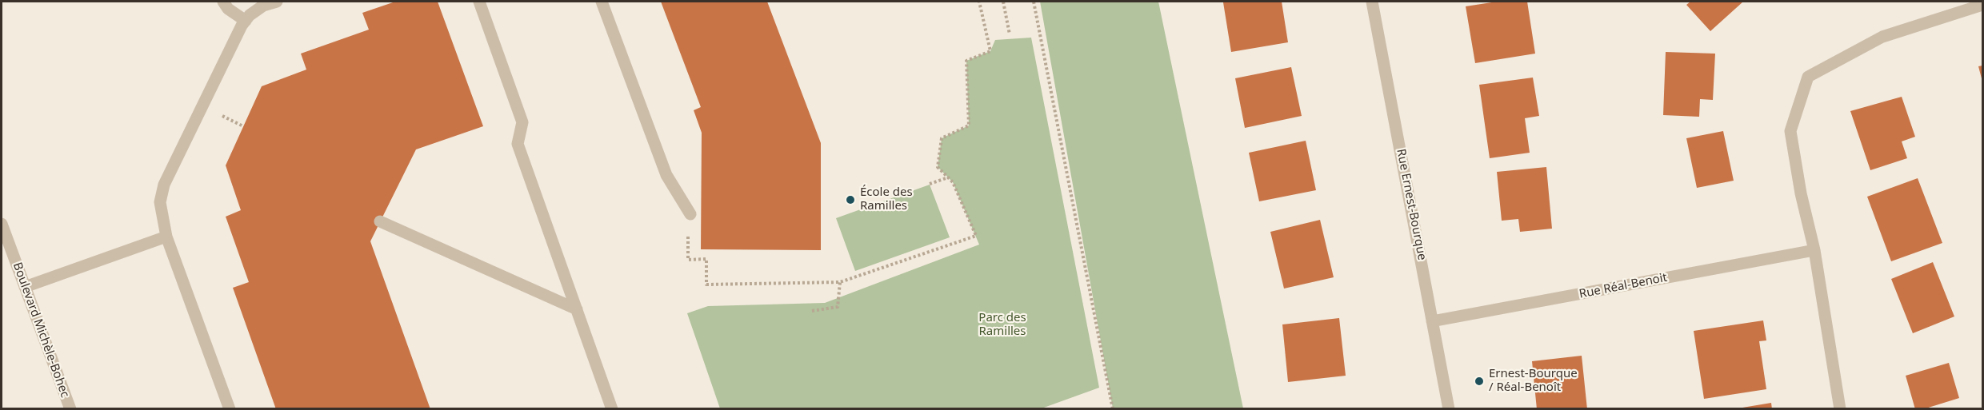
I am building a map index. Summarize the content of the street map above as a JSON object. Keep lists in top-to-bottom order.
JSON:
{
  "streets": {
    "street": ["Rue Ernest-Bourque", "Rue Réal-Benoit", "Boulevard Michèle-Bohec"]
  },
  "crossings": [
    ["Rue Ernest-Bourque", "Rue Réal-Benoit"]
  ],
  "parks": ["Parc des Ramilles"],
  "places": ["École des Ramilles", "Ernest-Bourque / Réal-Benoît"]
}
